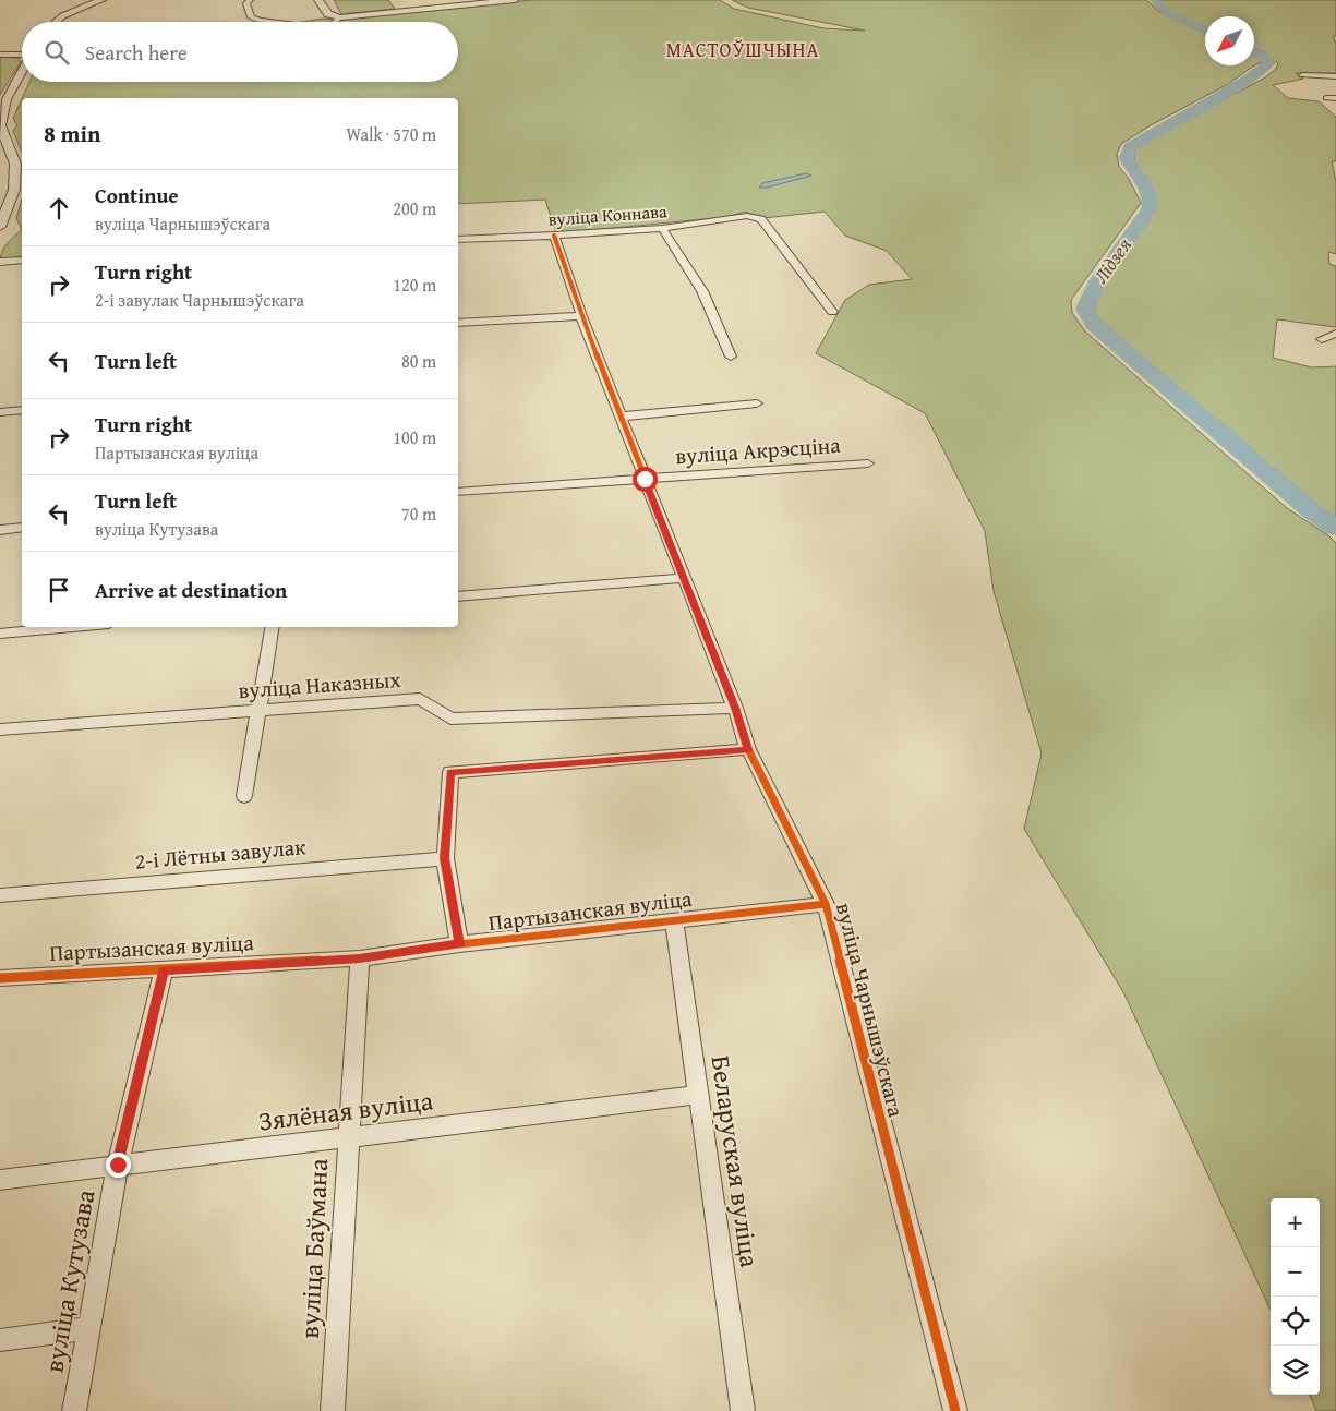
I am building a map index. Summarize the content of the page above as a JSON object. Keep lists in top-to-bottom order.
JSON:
{
  "streets": {
    "street": [
      "вуліца Коннава",
      "вуліца Акрэсціна",
      "вуліца Наказных",
      "2-і Лётны завулак",
      "Партызанская вуліца",
      "вуліца Чарнышэўскага",
      "Зялёная вуліца",
      "Беларуская вуліца",
      "вуліца Баўмана",
      "вуліца Кутузава"
    ]
  },
  "crossings": [
    ["вуліца Коннава", "вуліца Чарнышэўскага"],
    ["вуліца Акрэсціна", "вуліца Чарнышэўскага"],
    ["вуліца Наказных", "вуліца Чарнышэўскага"],
    ["Партызанская вуліца", "вуліца Чарнышэўскага"],
    ["Партызанская вуліца", "Беларуская вуліца"],
    ["Партызанская вуліца", "вуліца Баўмана"],
    ["Партызанская вуліца", "вуліца Кутузава"],
    ["Зялёная вуліца", "Беларуская вуліца"],
    ["Зялёная вуліца", "вуліца Баўмана"],
    ["Зялёная вуліца", "вуліца Кутузава"]
  ],
  "districts": ["МАСТОЎШЧЫНА"],
  "water": ["Лідзея"],
  "north": "bottom left",
  "page": {
    "search": "Search here",
    "heading": ["8 min", "Walk · 570 m"],
    "list": [
      ["Continue", "вуліца Чарнышэўскага", "200 m"],
      ["Turn right", "2-і завулак Чарнышэўскага", "120 m"],
      ["Turn left", "80 m"],
      ["Turn right", "Партызанская вуліца", "100 m"],
      ["Turn left", "вуліца Кутузава", "70 m"],
      "Arrive at destination"
    ],
    "map_buttons": ["+", "−"]
  }
}
